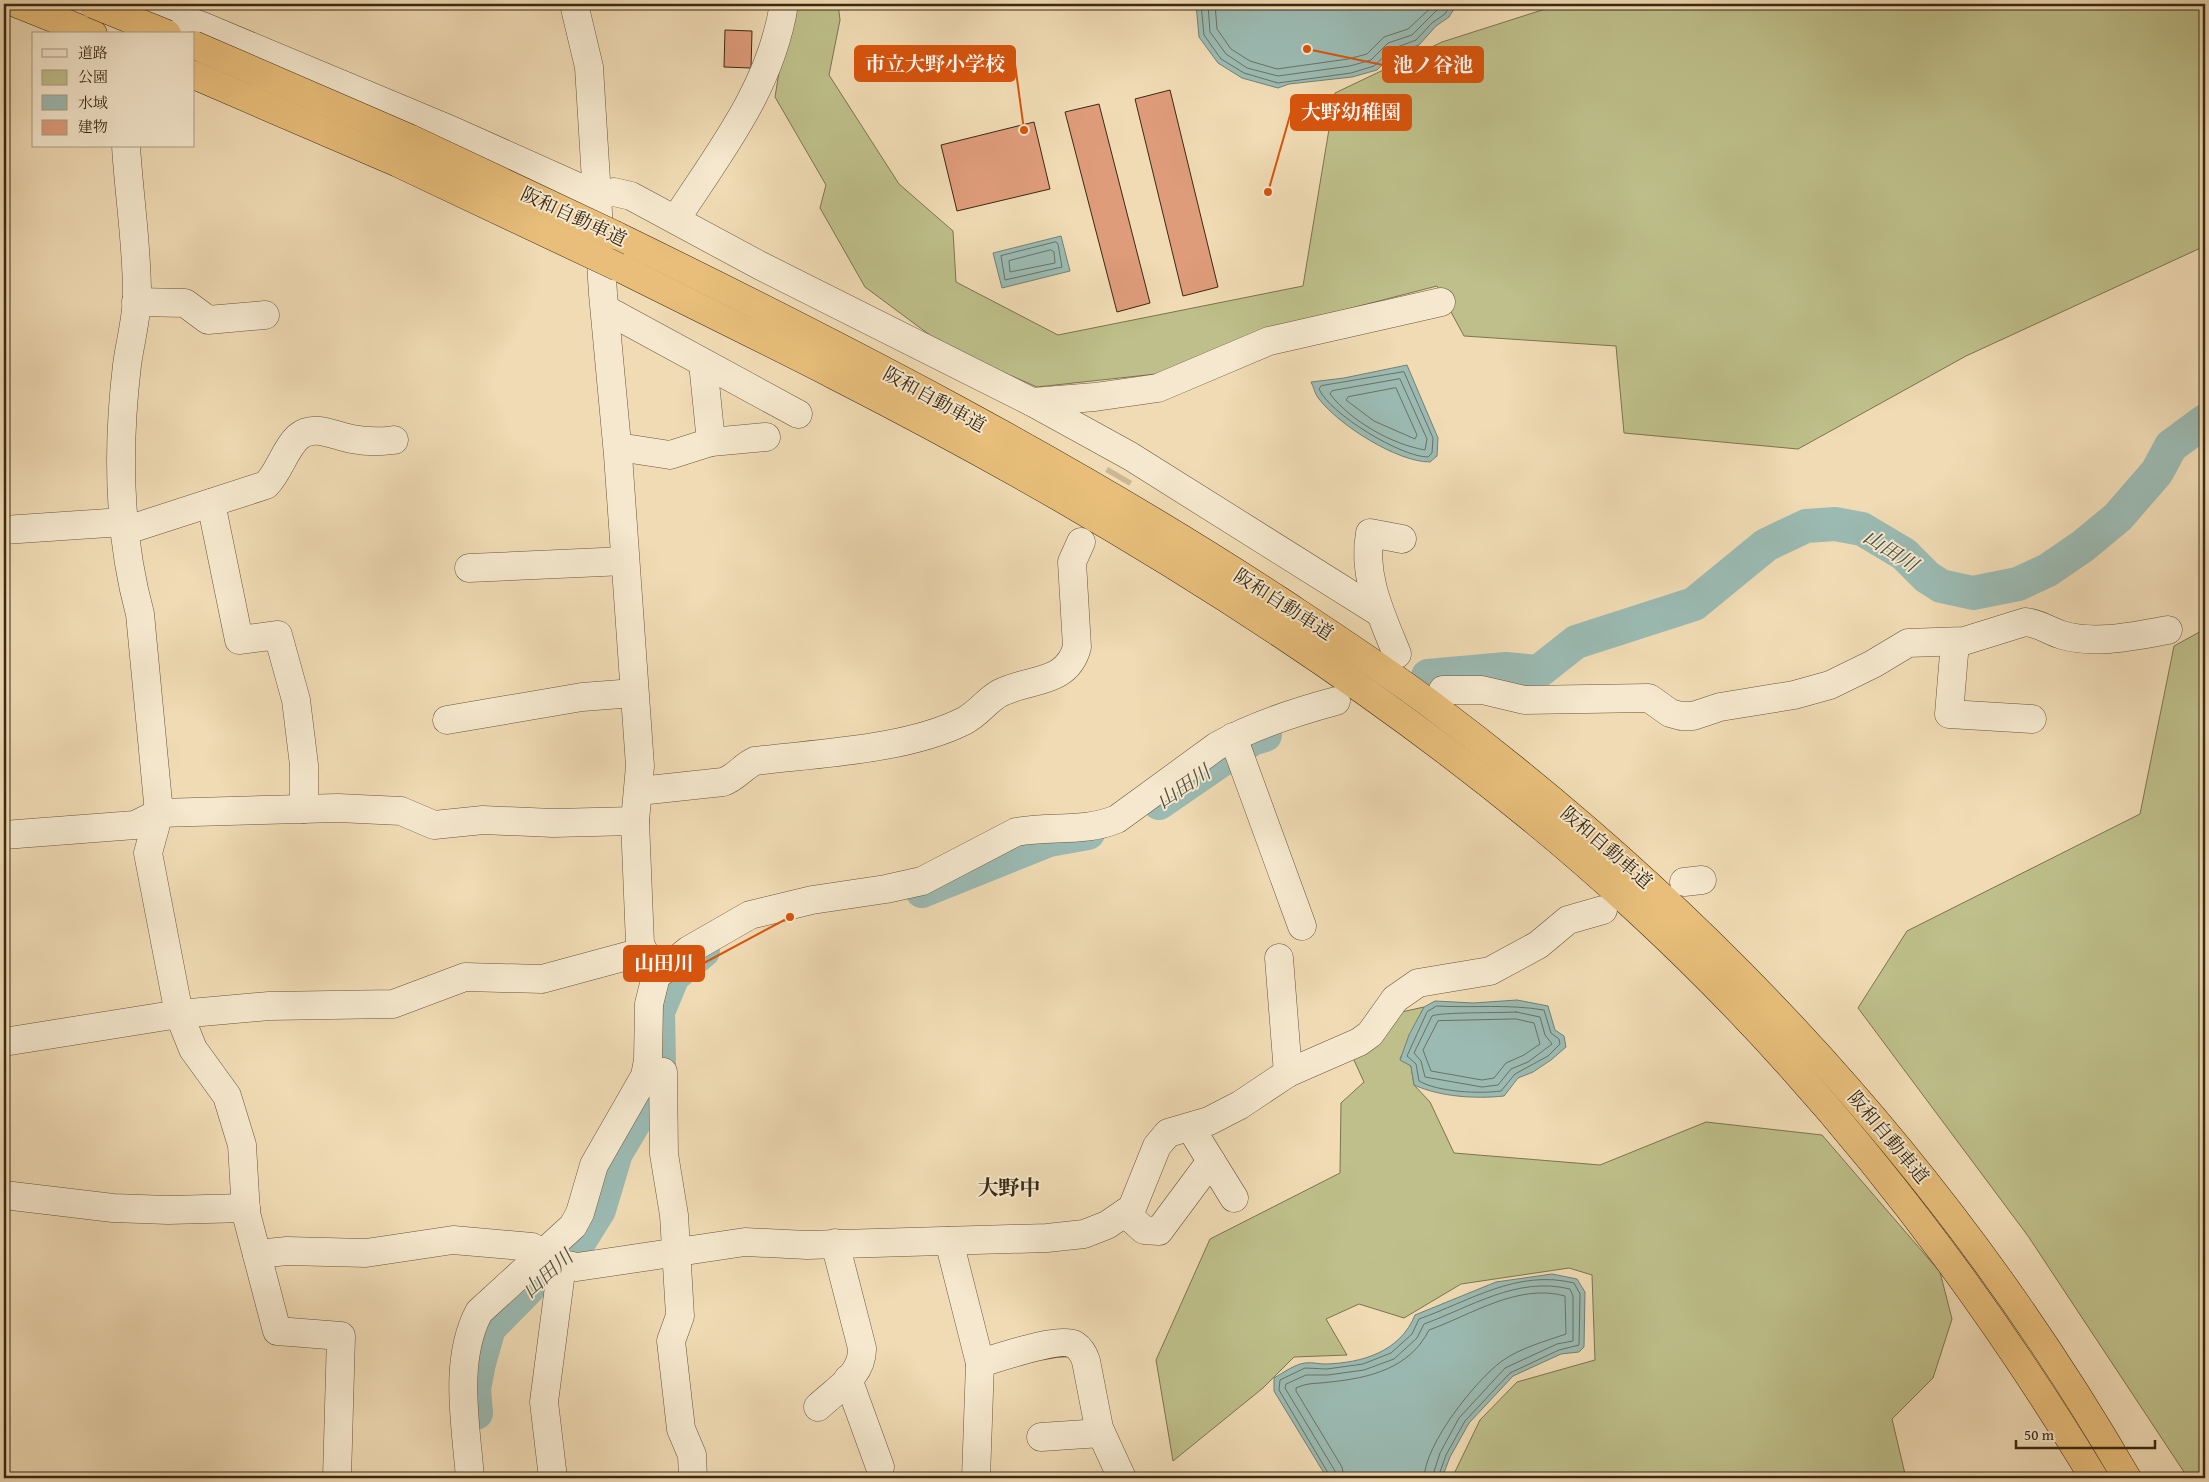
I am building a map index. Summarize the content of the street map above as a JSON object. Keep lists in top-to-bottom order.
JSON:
{
  "streets": {
    "highway": ["阪和自動車道"]
  },
  "districts": ["大野中"],
  "water": ["山田川"],
  "places": [
    "池ノ谷池",
    "市立大野小学校",
    "大野幼稚園",
    "山田川"
  ],
  "legend": [
    "道路",
    "公園",
    "水域",
    "建物"
  ],
  "scale_bar": "50 m"
}
